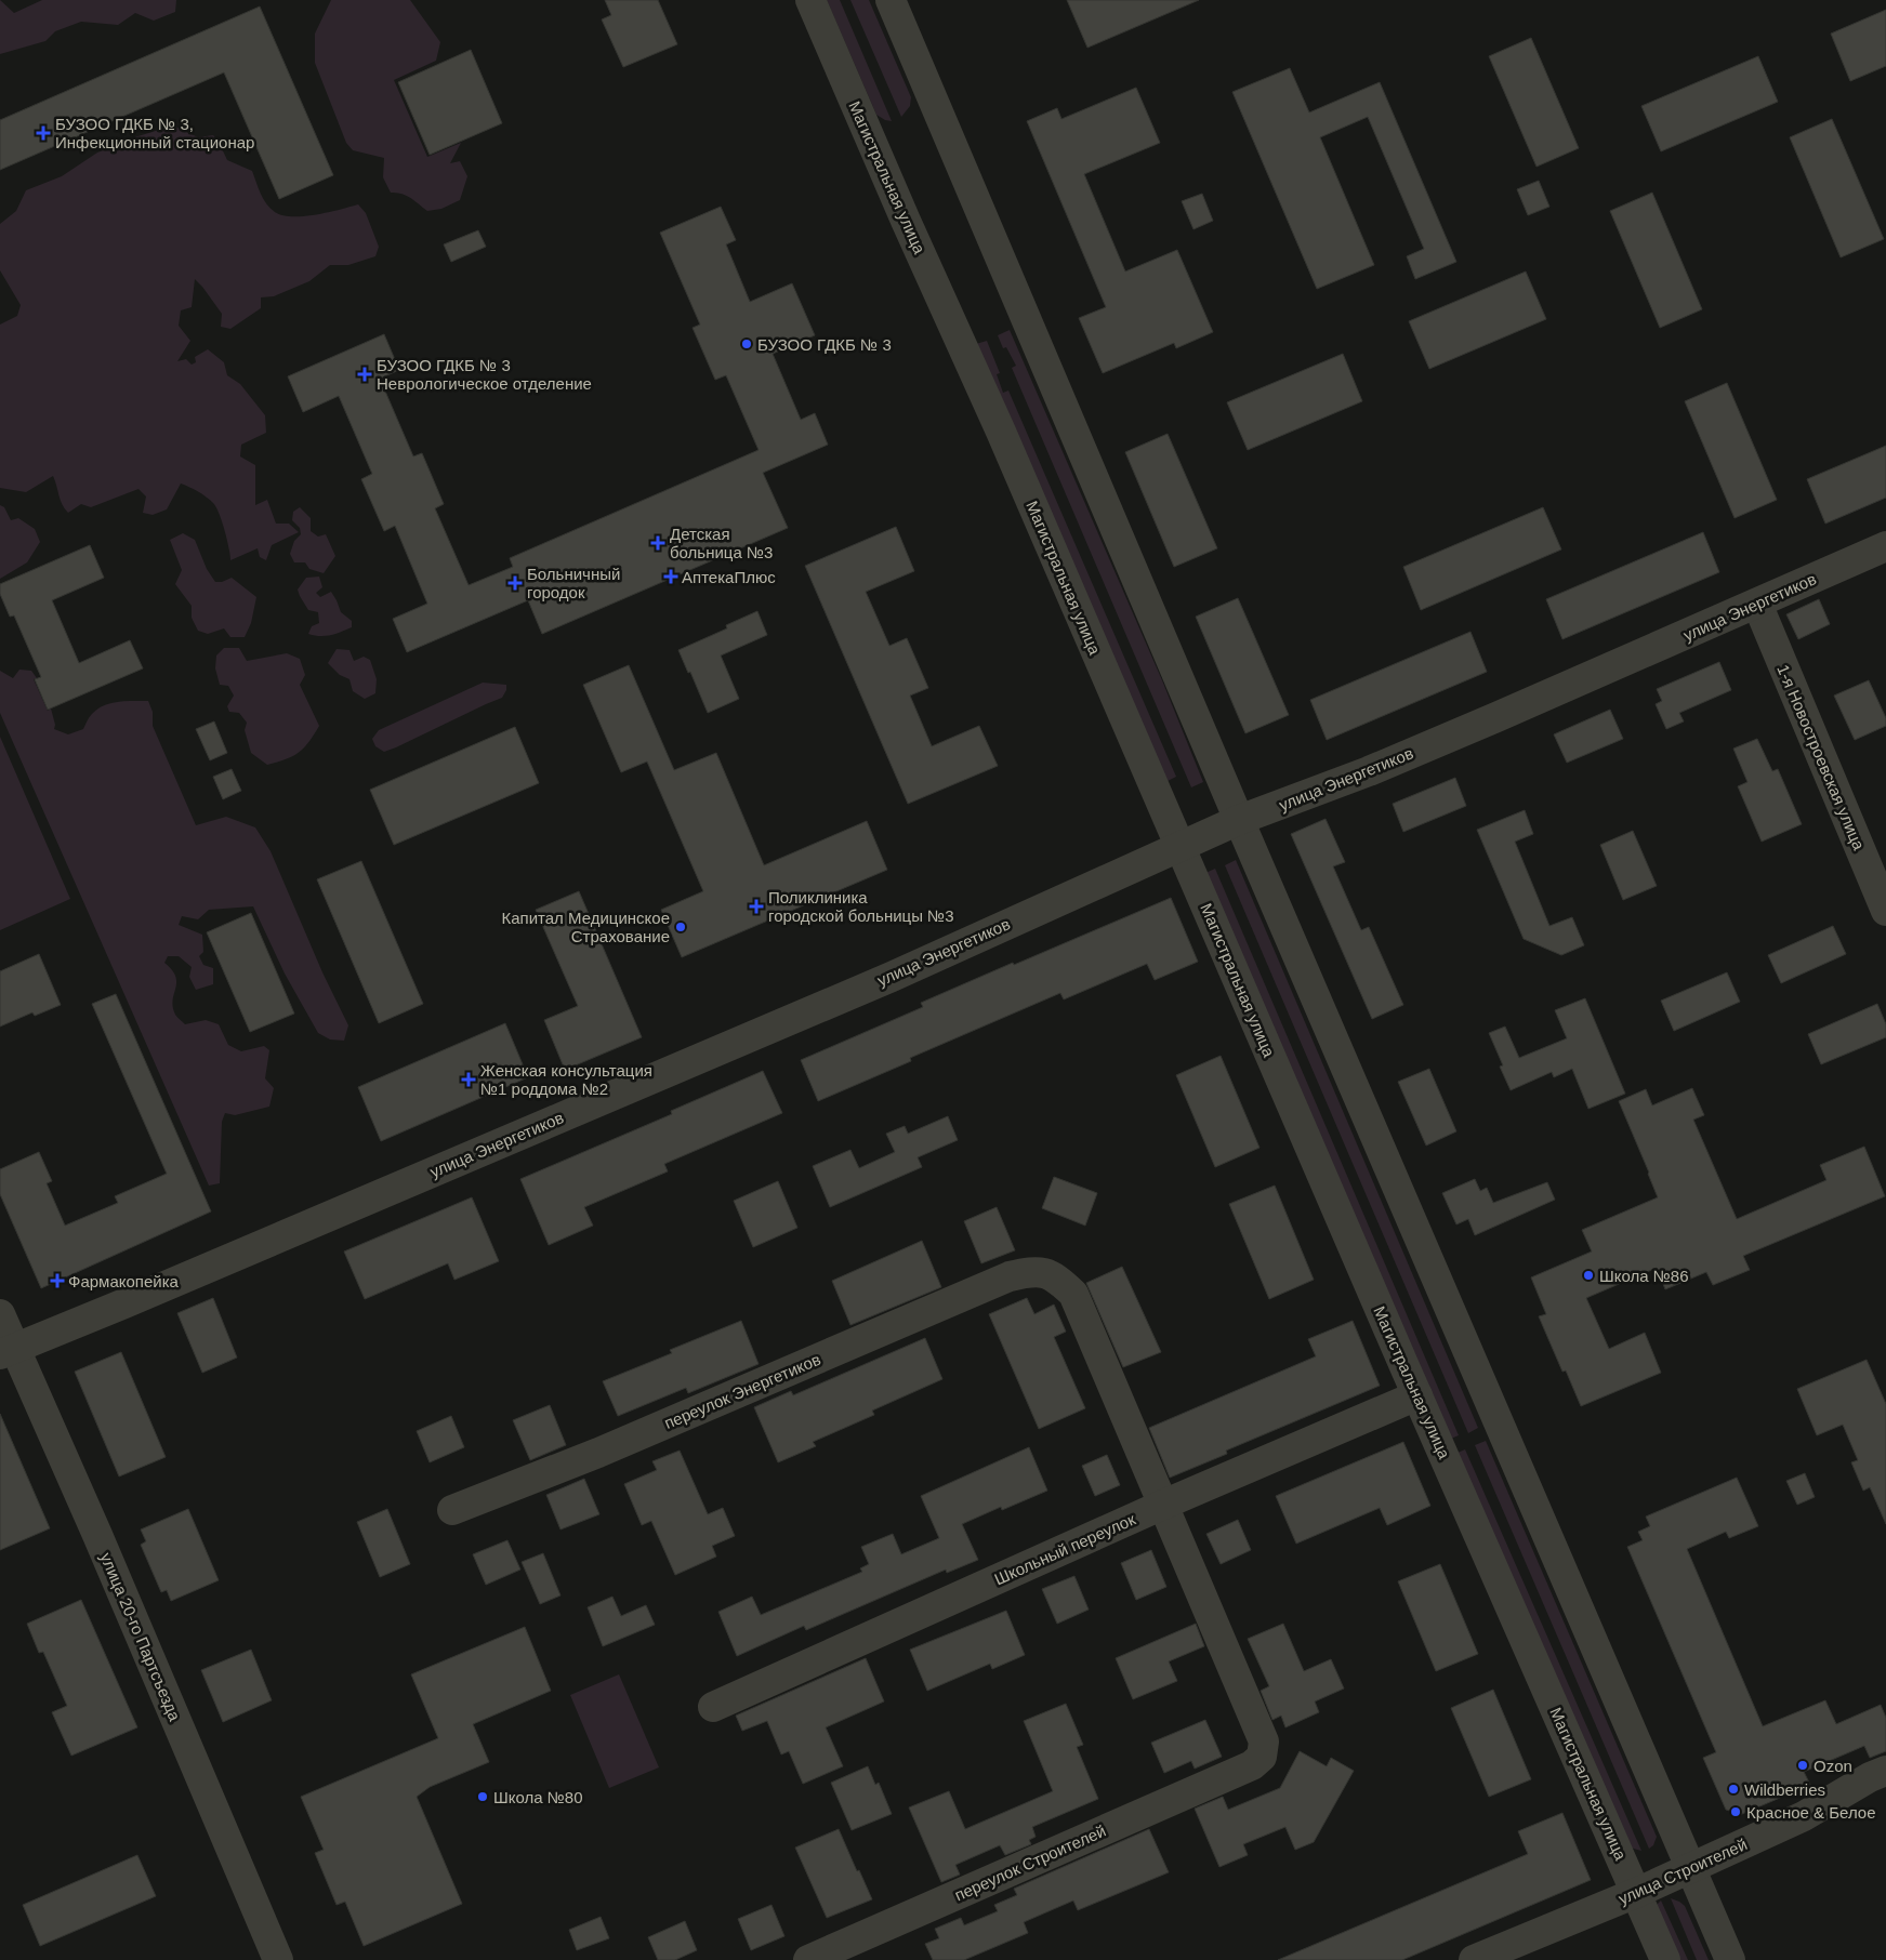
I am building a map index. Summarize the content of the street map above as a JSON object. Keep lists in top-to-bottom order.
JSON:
{
  "streets": {
    "street": [
      "Магистральная улица",
      "улица Энергетиков",
      "1-я Новостроевская улица",
      "переулок Энергетиков",
      "Школьный переулок",
      "улица 20-го Партсъезда",
      "переулок Строителей",
      "улица Строителей"
    ]
  },
  "crossings": [
    ["Магистральная улица", "улица Энергетиков"],
    ["Магистральная улица", "Школьный переулок"],
    ["Магистральная улица", "улица Строителей"],
    ["улица Энергетиков", "1-я Новостроевская улица"],
    ["улица Энергетиков", "улица 20-го Партсъезда"],
    ["переулок Энергетиков", "Школьный переулок"],
    ["переулок Энергетиков", "переулок Строителей"],
    ["Школьный переулок", "переулок Строителей"]
  ],
  "places": {
    "health": [
      "БУЗОО ГДКБ № 3, Инфекционный стационар",
      "БУЗОО ГДКБ № 3 Неврологическое отделение",
      "Детская больница №3",
      "АптекаПлюс",
      "Больничный городок",
      "Поликлиника городской больницы №3",
      "Женская консультация №1 роддома №2",
      "Фармакопейка"
    ],
    "other": [
      "БУЗОО ГДКБ № 3",
      "Капитал Медицинское Страхование",
      "Школа №86",
      "Ozon",
      "Wildberries",
      "Школа №80",
      "Красное & Белое"
    ]
  }
}
